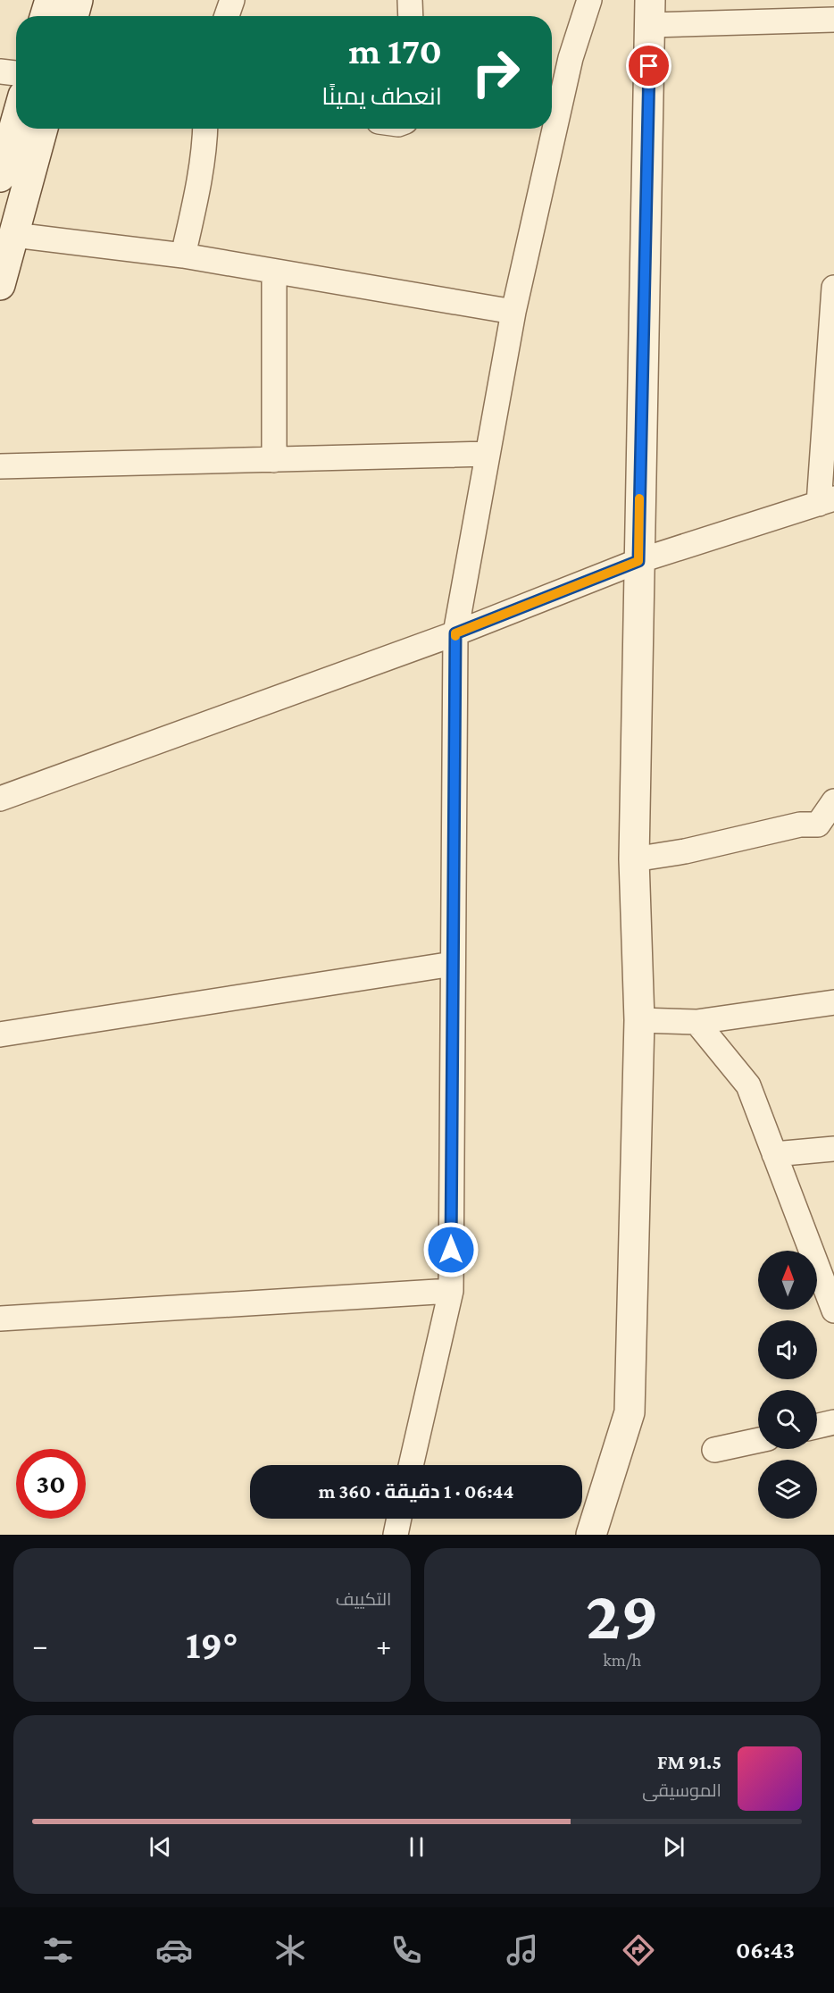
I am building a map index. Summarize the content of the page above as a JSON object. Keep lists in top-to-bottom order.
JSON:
{
  "north": "top",
  "page": {
    "turn": ["170 m", "انعطف يمينًا"],
    "limit": "30",
    "trip": "06:44 · 1 دقيقة · 360 m",
    "tile": [
      ["29", "km/h"],
      "التكييف"
    ],
    "heat": ["−", "19°", "+"],
    "song": ["91.5 FM", "الموسيقى"],
    "tabs": "06:43"
  }
}
